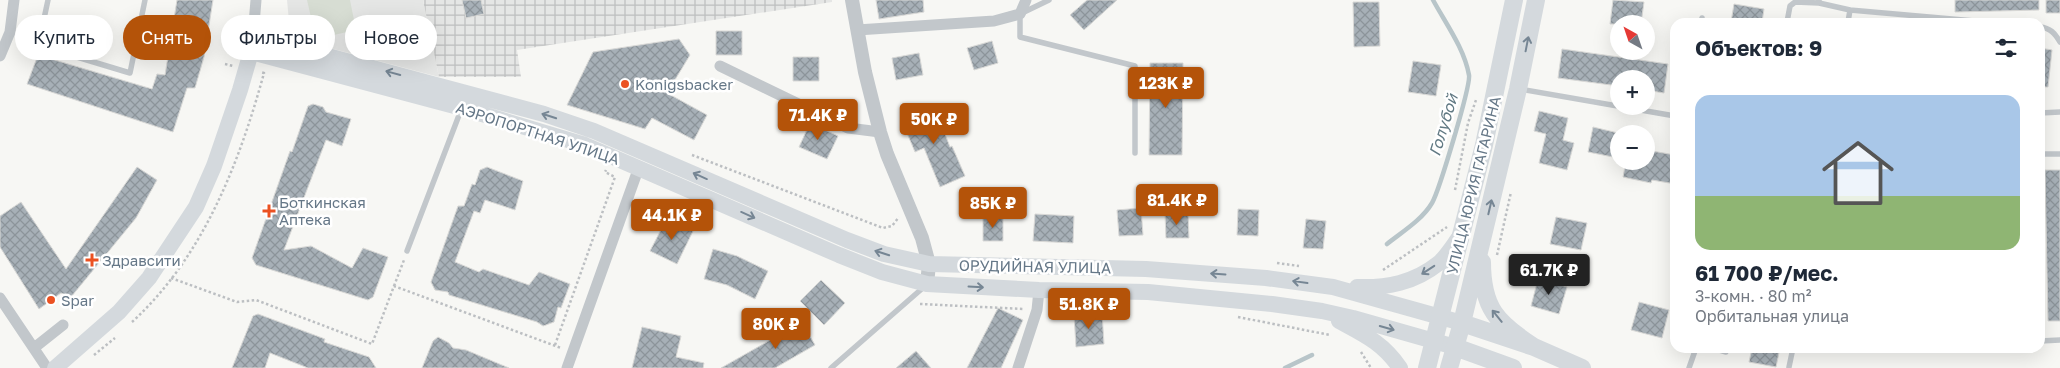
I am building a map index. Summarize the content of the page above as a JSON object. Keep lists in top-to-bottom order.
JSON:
{
  "streets": {
    "main road": ["АЭРОПОРТНАЯ УЛИЦА", "УЛИЦА ЮРИЯ ГАГАРИНА", "ОРУДИЙНАЯ УЛИЦА"]
  },
  "crossings": [
    ["АЭРОПОРТНАЯ УЛИЦА", "ОРУДИЙНАЯ УЛИЦА"],
    ["УЛИЦА ЮРИЯ ГАГАРИНА", "ОРУДИЙНАЯ УЛИЦА"]
  ],
  "water": ["Голубой"],
  "places": {
    "other": ["Konigsbacker", "Spar"],
    "health": ["Боткинская Аптека", "Здравсити"]
  },
  "north": "top left",
  "page": {
    "map_buttons": ["+", "−"],
    "chip": [
      "Купить",
      "Снять",
      "Фильтры",
      "Новое"
    ],
    "heading": "Объектов: 9",
    "price": [
      "123K ₽",
      "71.4K ₽",
      "50K ₽",
      "81.4K ₽",
      "85K ₽",
      "44.1K ₽",
      "61.7K ₽",
      "51.8K ₽",
      "80K ₽"
    ],
    "list": [
      {
        "name": "61 700 ₽/мес.",
        "note": "3-комн. · 80 m² · Орбитальная улица"
      }
    ]
  }
}
